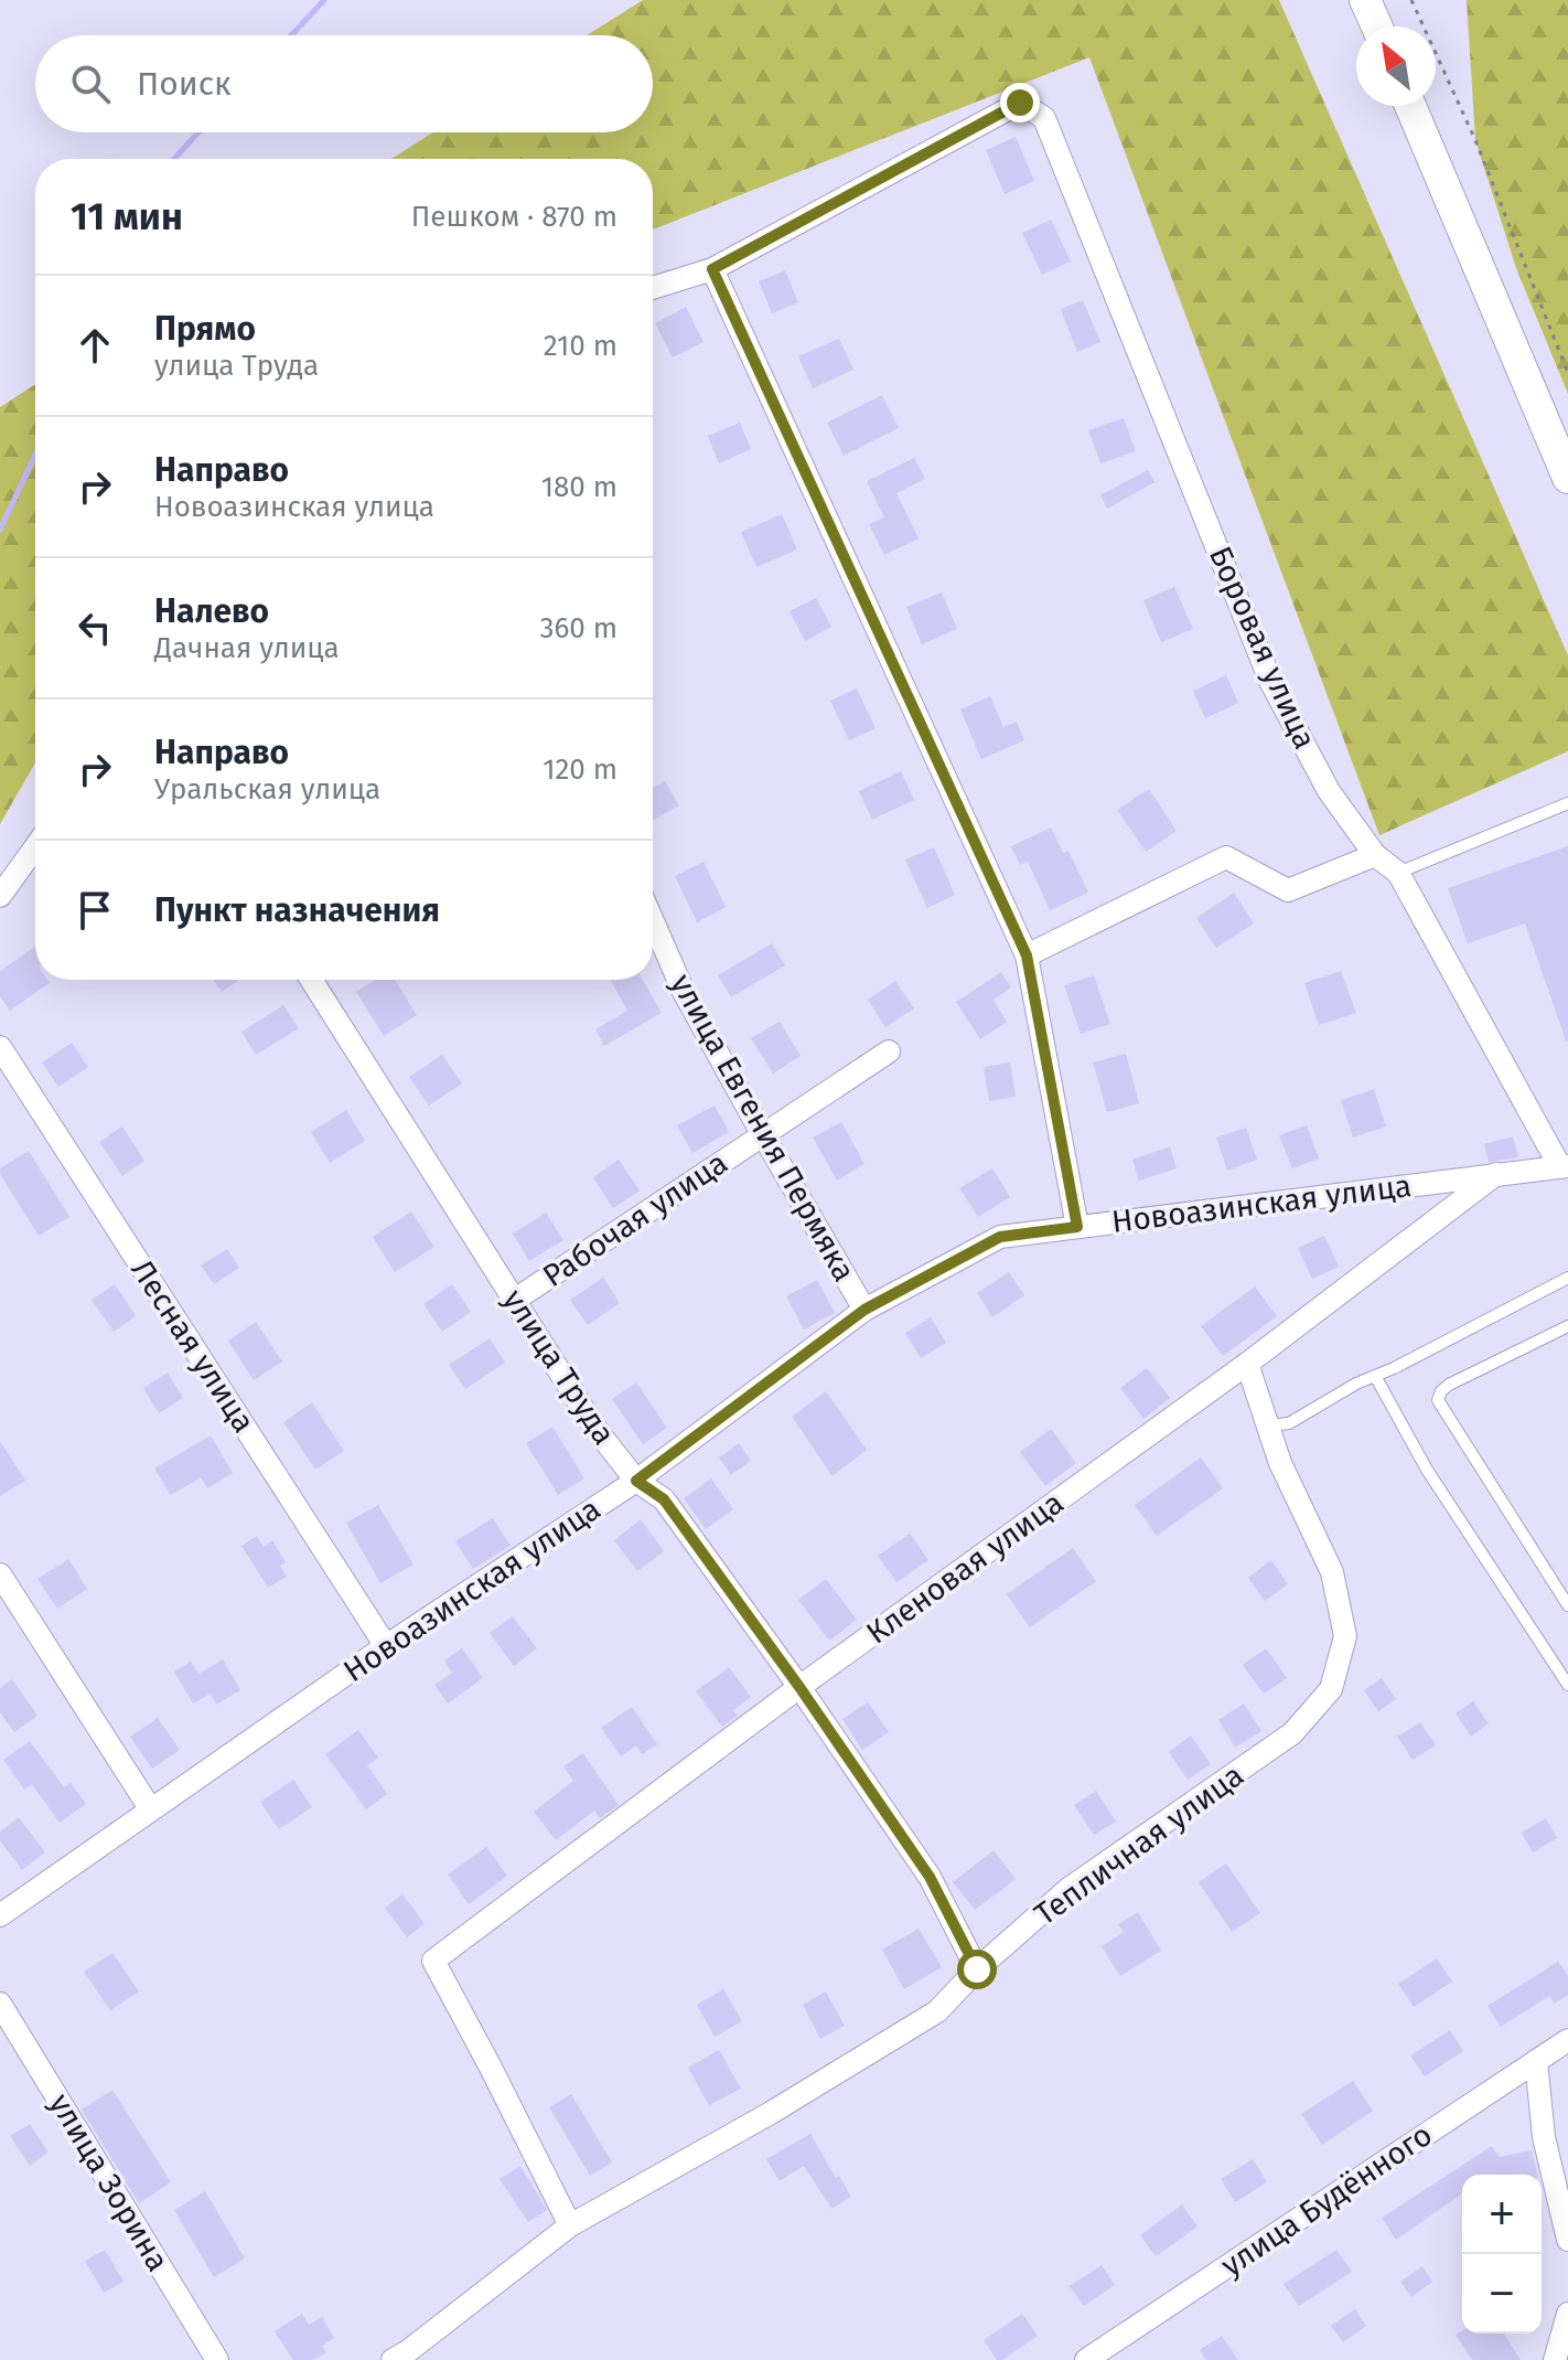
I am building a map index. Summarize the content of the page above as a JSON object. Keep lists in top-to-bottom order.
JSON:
{
  "streets": {
    "street": [
      "Боровая улица",
      "улица Евгения Пермяка",
      "Новоазинская улица",
      "Рабочая улица",
      "Лесная улица",
      "улица Труда",
      "Кленовая улица",
      "Тепличная улица",
      "улица Зорина",
      "улица Будённого"
    ]
  },
  "crossings": [
    ["Боровая улица", "Новоазинская улица"],
    ["улица Евгения Пермяка", "Новоазинская улица"],
    ["улица Евгения Пермяка", "Рабочая улица"],
    ["Новоазинская улица", "Лесная улица"],
    ["Новоазинская улица", "улица Труда"],
    ["Новоазинская улица", "Кленовая улица"],
    ["Рабочая улица", "улица Труда"],
    ["улица Труда", "Кленовая улица"],
    ["улица Труда", "Тепличная улица"],
    ["Кленовая улица", "Тепличная улица"]
  ],
  "north": "top left",
  "page": {
    "search": "Поиск",
    "heading": ["11 мин", "Пешком · 870 m"],
    "list": [
      ["Прямо", "улица Труда", "210 m"],
      ["Направо", "Новоазинская улица", "180 m"],
      ["Налево", "Дачная улица", "360 m"],
      ["Направо", "Уральская улица", "120 m"],
      "Пункт назначения"
    ],
    "map_buttons": ["+", "−"]
  }
}
